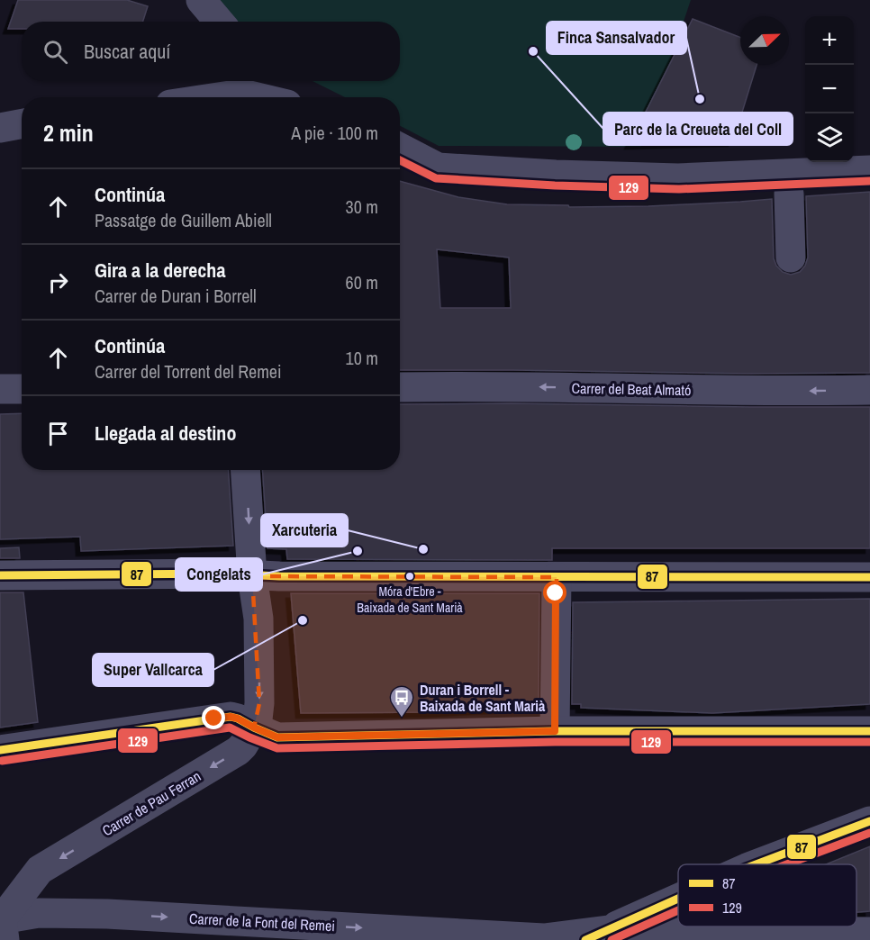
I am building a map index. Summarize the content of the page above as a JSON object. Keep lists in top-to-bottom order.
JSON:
{
  "streets": {
    "street": ["Carrer del Beat Almató", "Carrer de Pau Ferran", "Carrer de la Font del Remei"]
  },
  "crossings": [
    ["Carrer de Pau Ferran", "Carrer de la Font del Remei"]
  ],
  "one_way": ["Carrer de Pau Ferran"],
  "places": {
    "other": [
      "Parc de la Creueta del Coll",
      "Finca Sansalvador",
      "Xarcuteria",
      "Congelats",
      "Móra d'Ebre - Baixada de Sant Marià",
      "Super Vallcarca"
    ],
    "bus stop": ["Duran i Borrell - Baixada de Sant Marià"]
  },
  "lines": ["transit line 129", "transit line 87"],
  "legend": ["87", "129"],
  "north": "top right",
  "page": {
    "map_buttons": ["+", "−"],
    "search": "Buscar aquí",
    "heading": ["2 min", "A pie · 100 m"],
    "list": [
      ["Continúa", "Passatge de Guillem Abiell", "30 m"],
      ["Gira a la derecha", "Carrer de Duran i Borrell", "60 m"],
      ["Continúa", "Carrer del Torrent del Remei", "10 m"],
      "Llegada al destino"
    ]
  }
}
